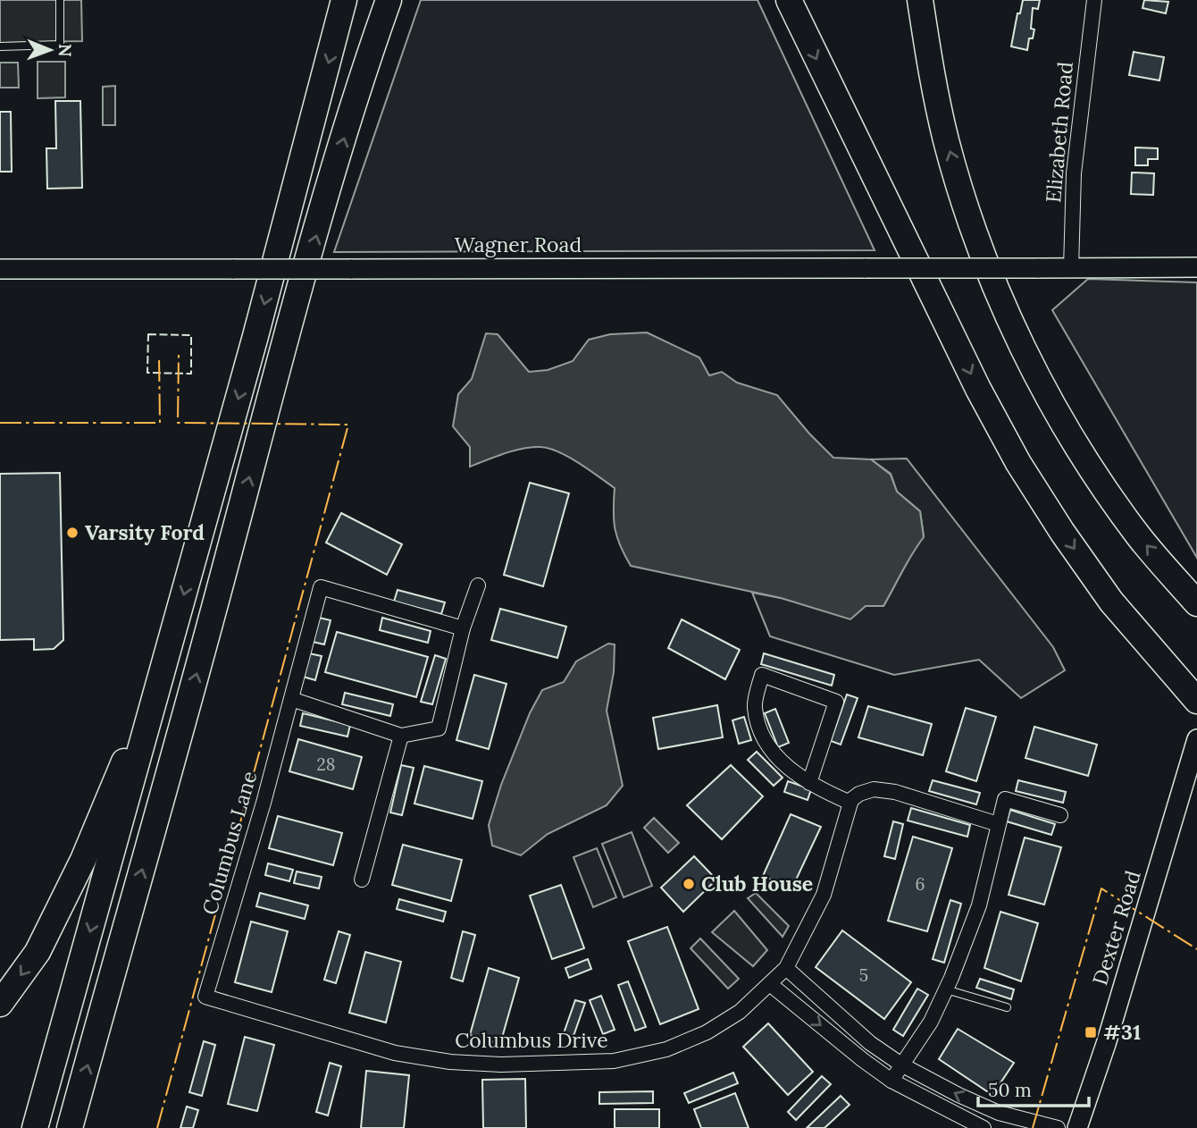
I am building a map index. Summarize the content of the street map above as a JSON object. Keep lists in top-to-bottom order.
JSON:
{
  "streets": {
    "main road": ["Wagner Road", "Dexter Road"],
    "street": ["Elizabeth Road", "Columbus Lane", "Columbus Drive"]
  },
  "crossings": [
    ["Elizabeth Road", "Wagner Road"],
    ["Columbus Lane", "Columbus Drive"]
  ],
  "places": {
    "other": ["Varsity Ford", "Club House"],
    "transit": ["#31"]
  },
  "house_numbers": ["28", "6", "5"],
  "scale_bar": "50 m",
  "north": "right"
}
